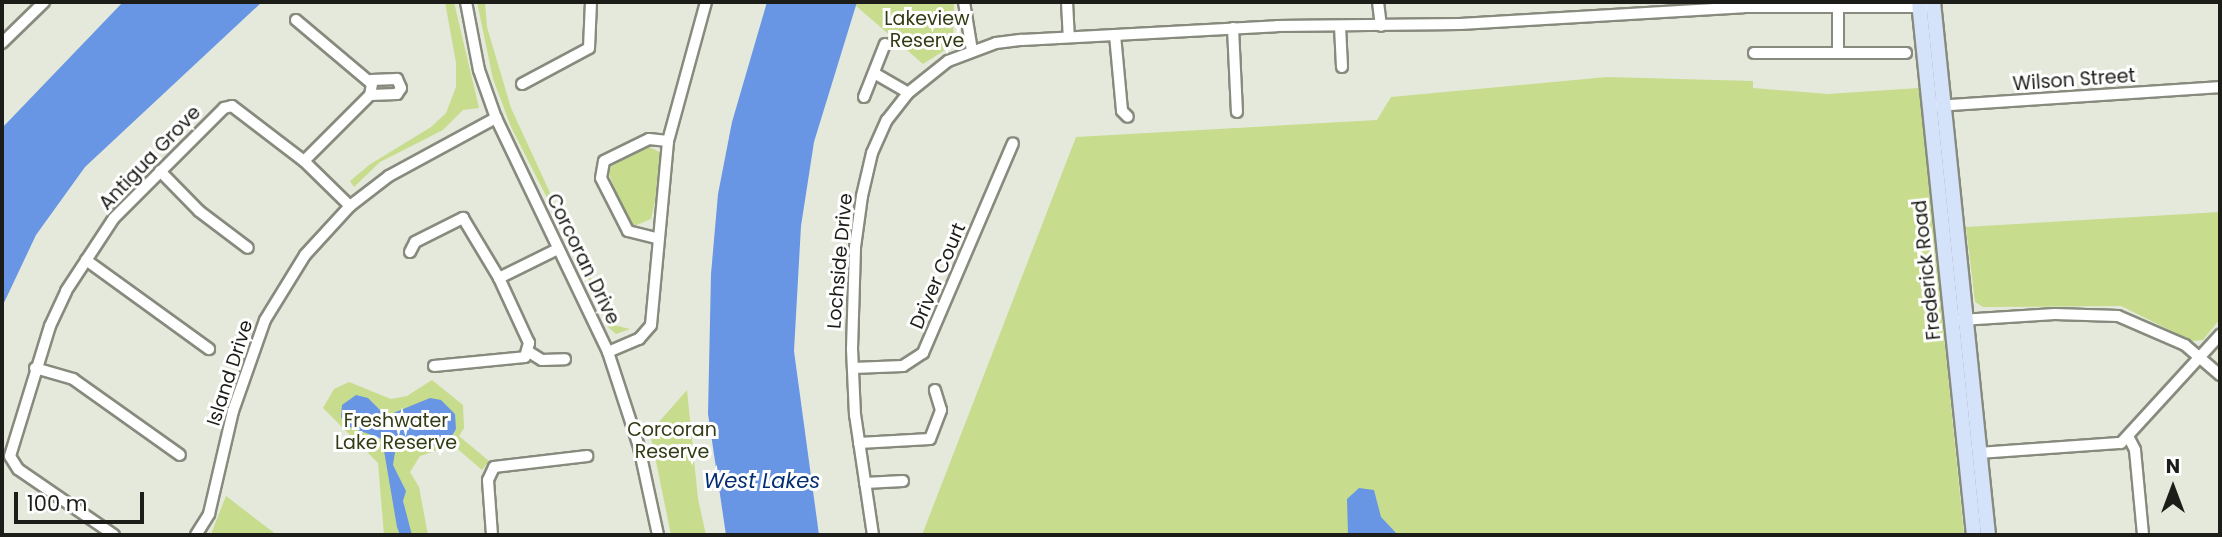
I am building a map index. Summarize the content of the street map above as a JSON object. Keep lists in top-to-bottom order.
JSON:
{
  "streets": {
    "main road": ["Frederick Road"],
    "street": [
      "Wilson Street",
      "Antigua Grove",
      "Corcoran Drive",
      "Lochside Drive",
      "Driver Court",
      "Island Drive"
    ]
  },
  "crossings": [
    ["Wilson Street", "Frederick Road"],
    ["Antigua Grove", "Island Drive"],
    ["Corcoran Drive", "Island Drive"],
    ["Lochside Drive", "Frederick Road"],
    ["Lochside Drive", "Driver Court"]
  ],
  "water": ["West Lakes"],
  "parks": ["Lakeview Reserve", "Freshwater Lake Reserve", "Corcoran Reserve"],
  "scale_bar": "100 m",
  "north": "top"
}
